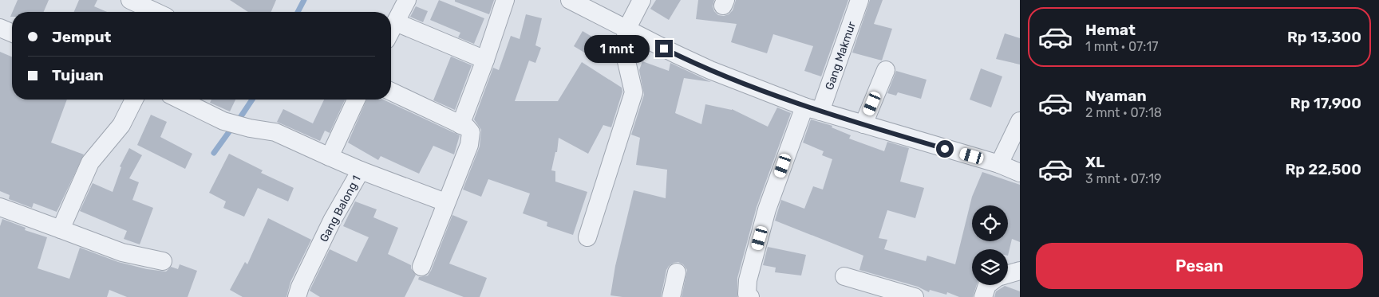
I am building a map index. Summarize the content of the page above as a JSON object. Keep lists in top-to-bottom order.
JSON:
{
  "streets": {
    "street": ["Gang Makmur", "Gang Balong 1"]
  },
  "page": {
    "list": [
      {
        "name": "Hemat",
        "note": "1 mnt · 07:17",
        "value": "Rp 13,300"
      },
      {
        "name": "Nyaman",
        "note": "2 mnt · 07:18",
        "value": "Rp 17,900"
      },
      {
        "name": "XL",
        "note": "3 mnt · 07:19",
        "value": "Rp 22,500"
      }
    ],
    "banner": ["Jemput", "Tujuan"],
    "bubble": "1 mnt",
    "buttons": "Pesan"
  }
}
